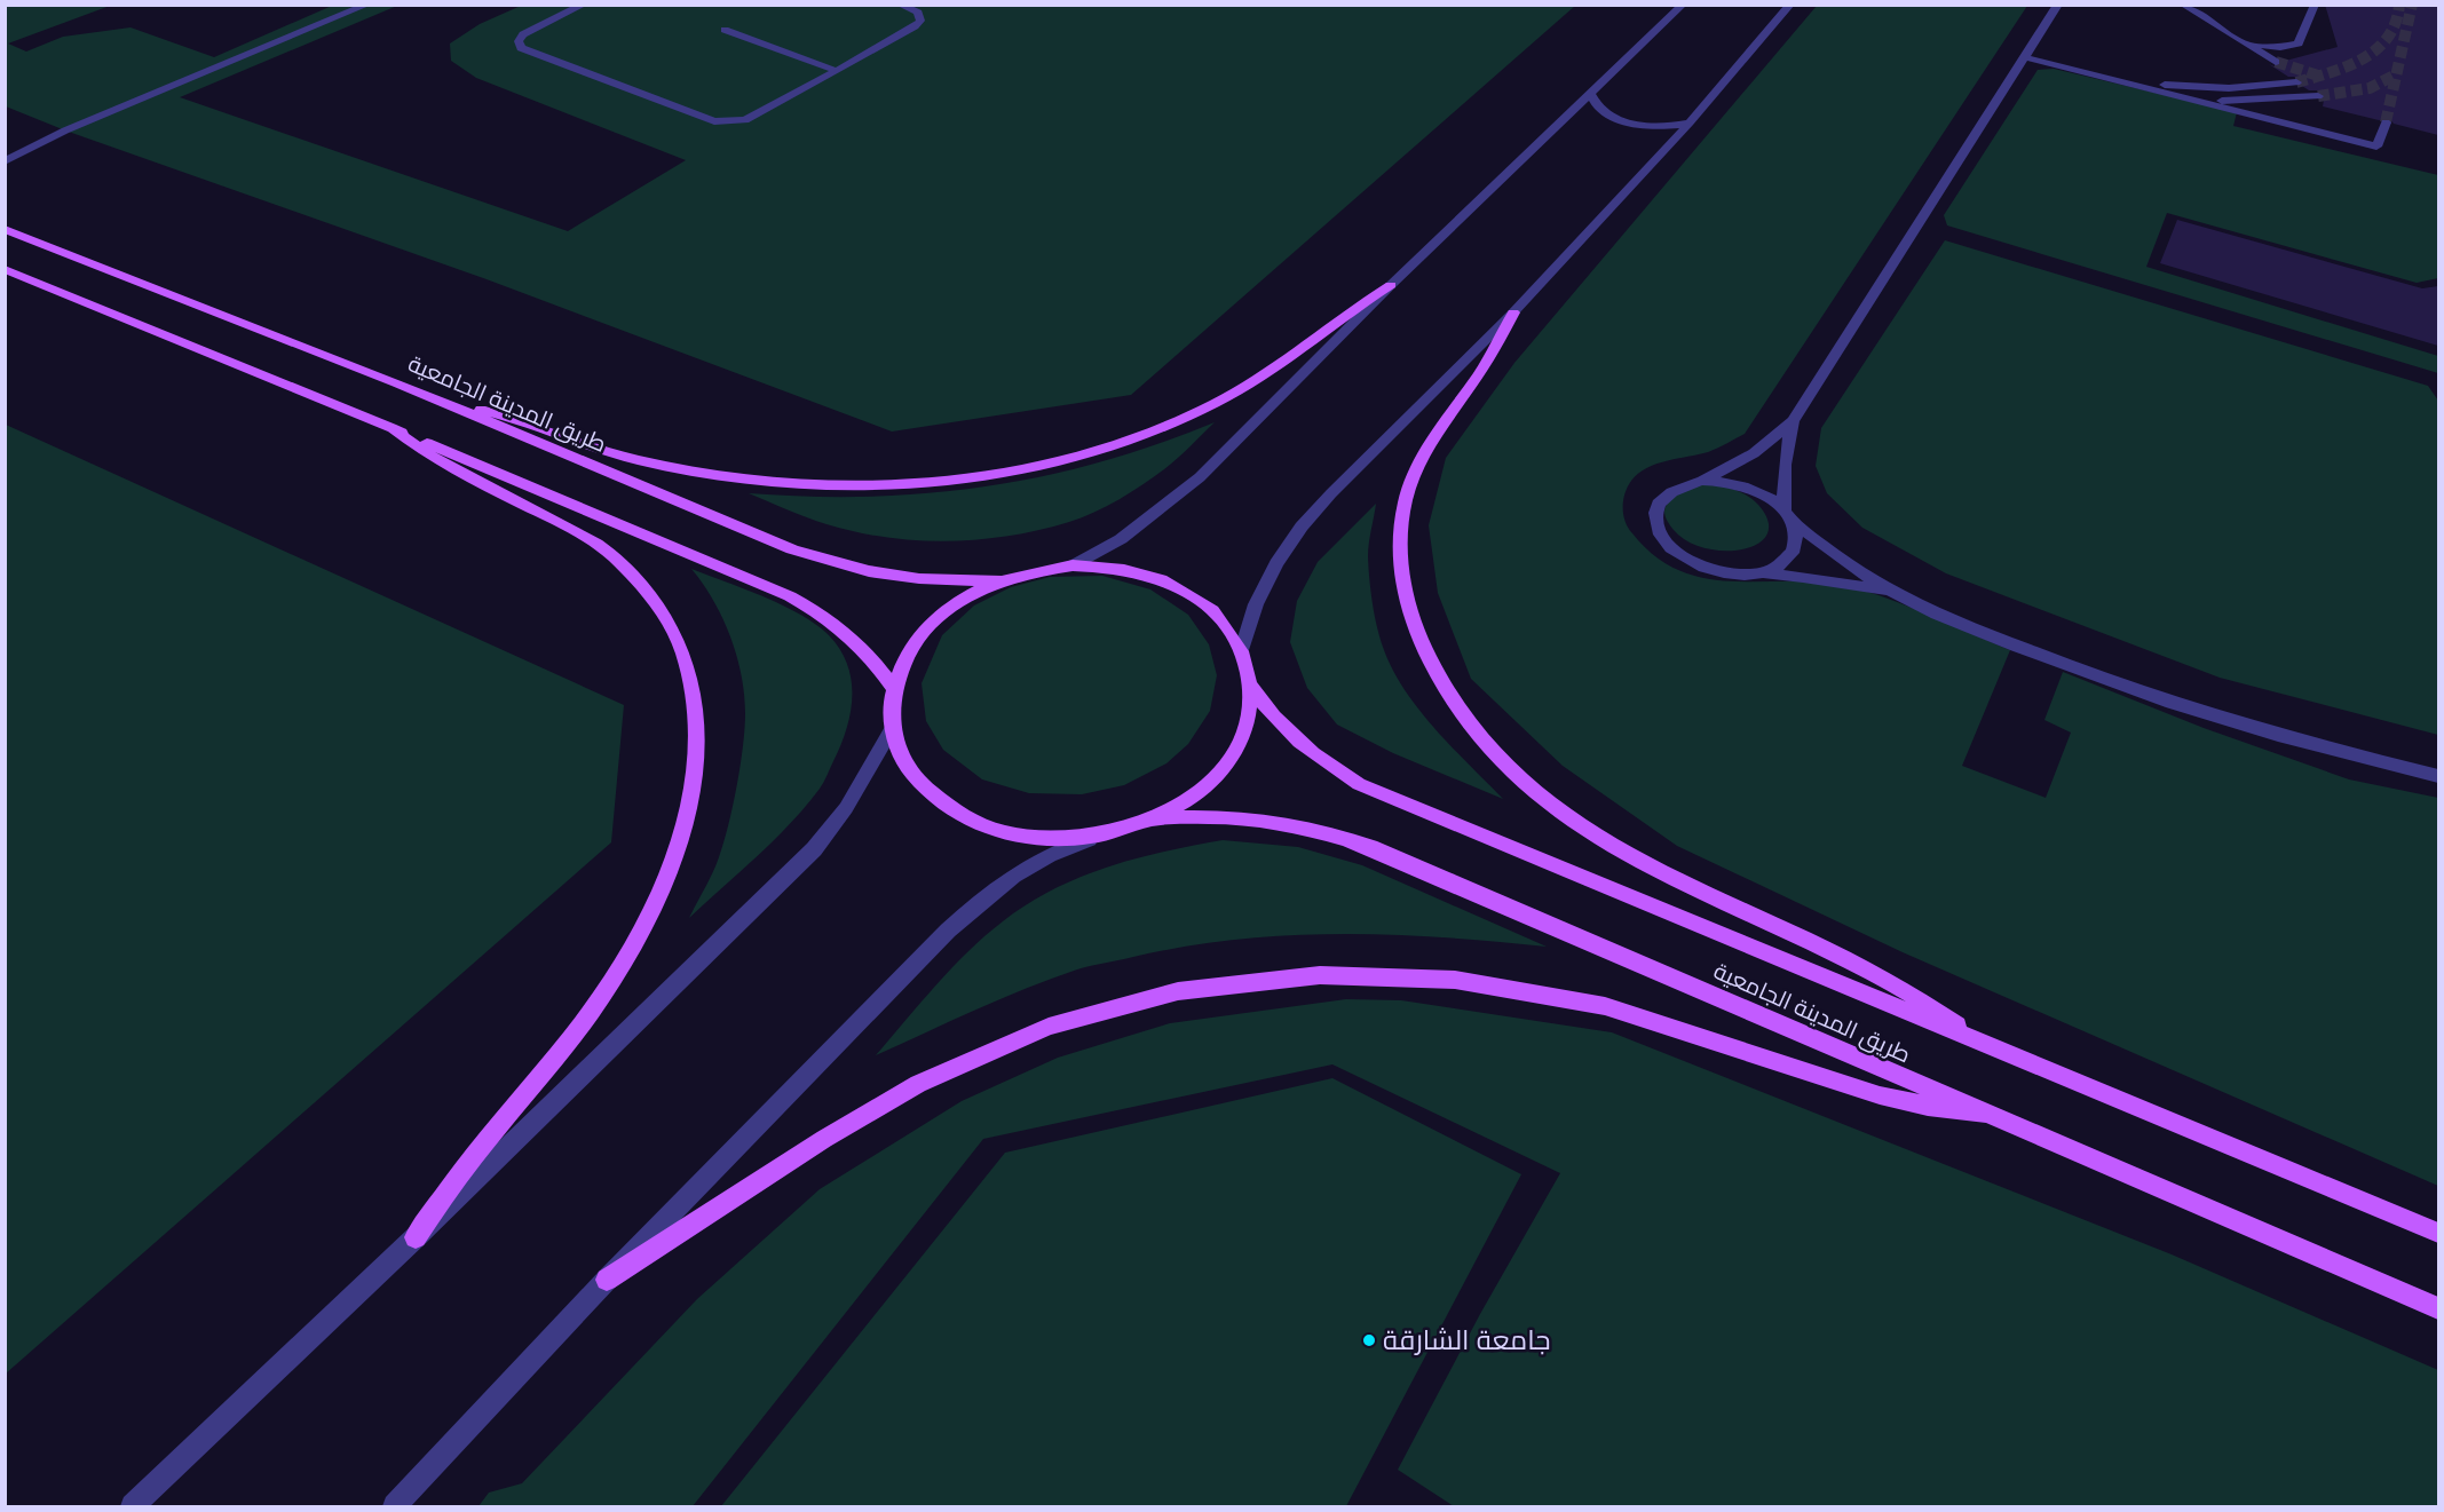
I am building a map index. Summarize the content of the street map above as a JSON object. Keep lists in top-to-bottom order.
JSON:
{
  "streets": {
    "main road": ["طريق المدينة الجامعية"]
  },
  "places": ["جامعة الشارقة"]
}
